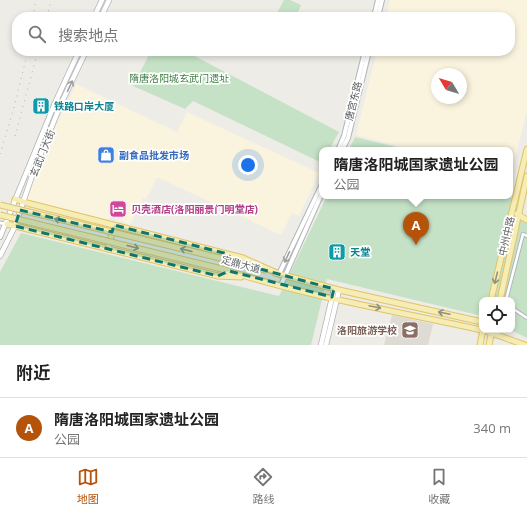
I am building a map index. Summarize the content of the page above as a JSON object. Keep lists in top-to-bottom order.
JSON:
{
  "streets": {
    "main road": ["玄武门大街", "中州中路", "定鼎大道"],
    "street": ["唐宫东路"]
  },
  "parks": ["隋唐洛阳城玄武门遗址"],
  "places": {
    "building": ["铁路口岸大厦", "天堂"],
    "shop": ["副食品批发市场"],
    "hotel": ["贝壳酒店(洛阳丽景门明堂店)"],
    "school or university": ["洛阳旅游学校"]
  },
  "north": "top left",
  "page": {
    "search": "搜索地点",
    "popup": ["隋唐洛阳城国家遗址公园", "公园"],
    "pins": "A",
    "heading": "附近",
    "list": [
      {
        "mark": "A",
        "name": "隋唐洛阳城国家遗址公园",
        "note": "公园",
        "value": "340 m"
      }
    ],
    "nav": ["地图", "路线", "收藏"]
  }
}
